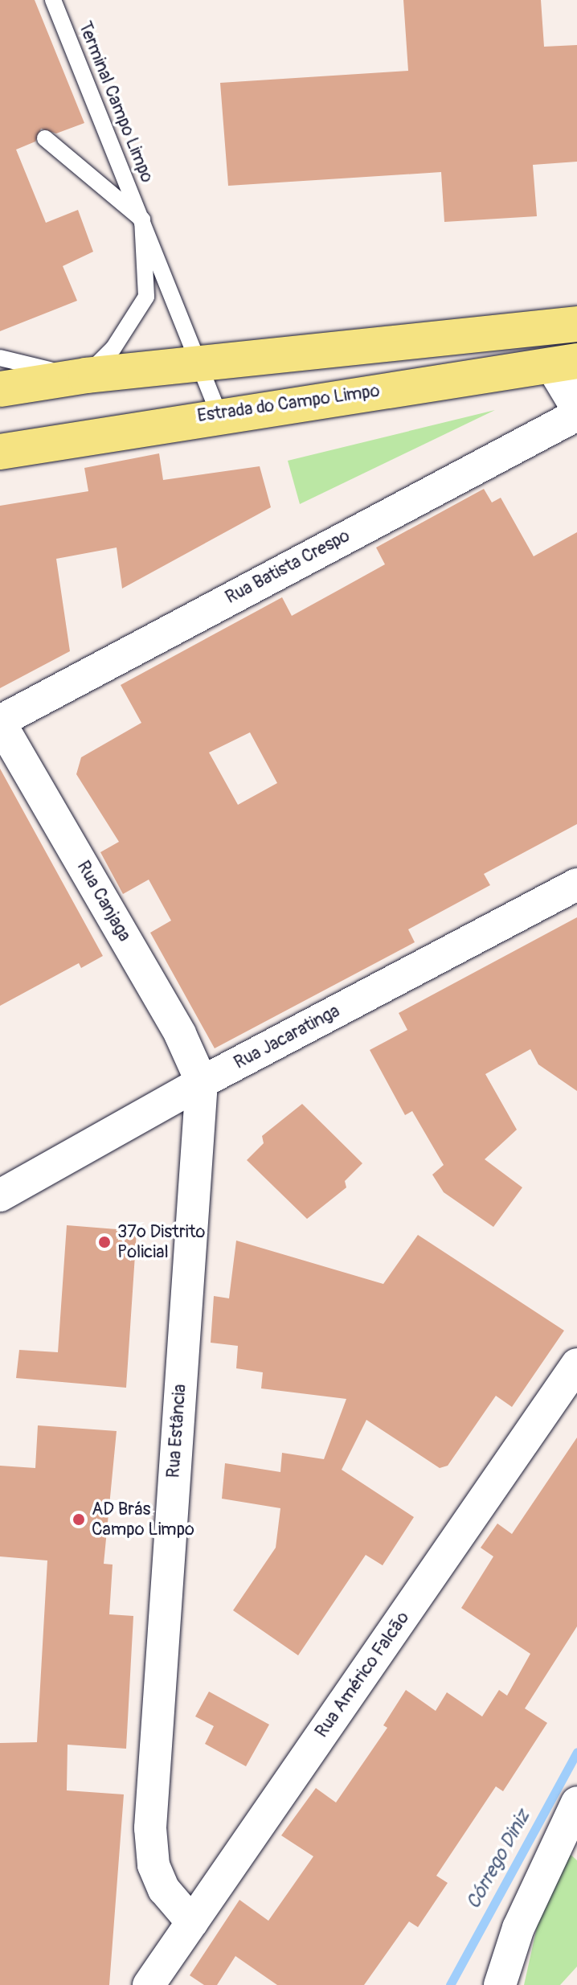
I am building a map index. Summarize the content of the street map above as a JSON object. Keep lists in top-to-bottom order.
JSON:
{
  "streets": {
    "main road": ["Estrada do Campo Limpo"],
    "street": [
      "Rua Batista Crespo",
      "Rua Canjaga",
      "Rua Jacaratinga",
      "Rua Estância",
      "Rua Américo Falcão"
    ],
    "lane": ["Terminal Campo Limpo"]
  },
  "crossings": [
    ["Terminal Campo Limpo", "Estrada do Campo Limpo"],
    ["Rua Batista Crespo", "Rua Canjaga"],
    ["Rua Canjaga", "Rua Jacaratinga"],
    ["Rua Canjaga", "Rua Estância"],
    ["Rua Jacaratinga", "Rua Estância"],
    ["Rua Estância", "Rua Américo Falcão"]
  ],
  "water": ["Córrego Diniz"],
  "places": ["37º Distrito Policial", "AD Brás Campo Limpo"]
}
